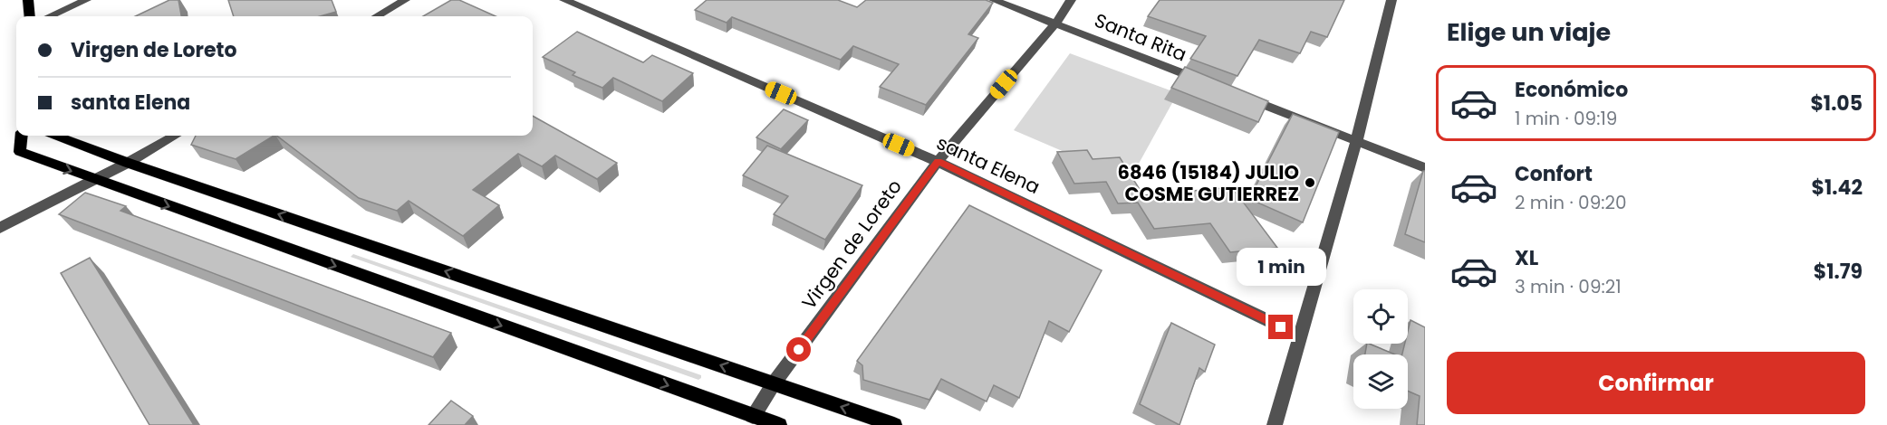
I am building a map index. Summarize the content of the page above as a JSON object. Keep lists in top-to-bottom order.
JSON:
{
  "streets": {
    "street": ["Santa Rita", "santa Elena", "Virgen de Loreto"]
  },
  "crossings": [
    ["Santa Rita", "Virgen de Loreto"],
    ["santa Elena", "Virgen de Loreto"]
  ],
  "places": ["6846 (15184) JULIO COSME GUTIERREZ"],
  "page": {
    "heading": "Elige un viaje",
    "banner": ["Virgen de Loreto", "santa Elena"],
    "list": [
      {
        "name": "Económico",
        "note": "1 min · 09:19",
        "value": "$1.05"
      },
      {
        "name": "Confort",
        "note": "2 min · 09:20",
        "value": "$1.42"
      },
      {
        "name": "XL",
        "note": "3 min · 09:21",
        "value": "$1.79"
      }
    ],
    "bubble": "1 min",
    "buttons": "Confirmar"
  }
}
